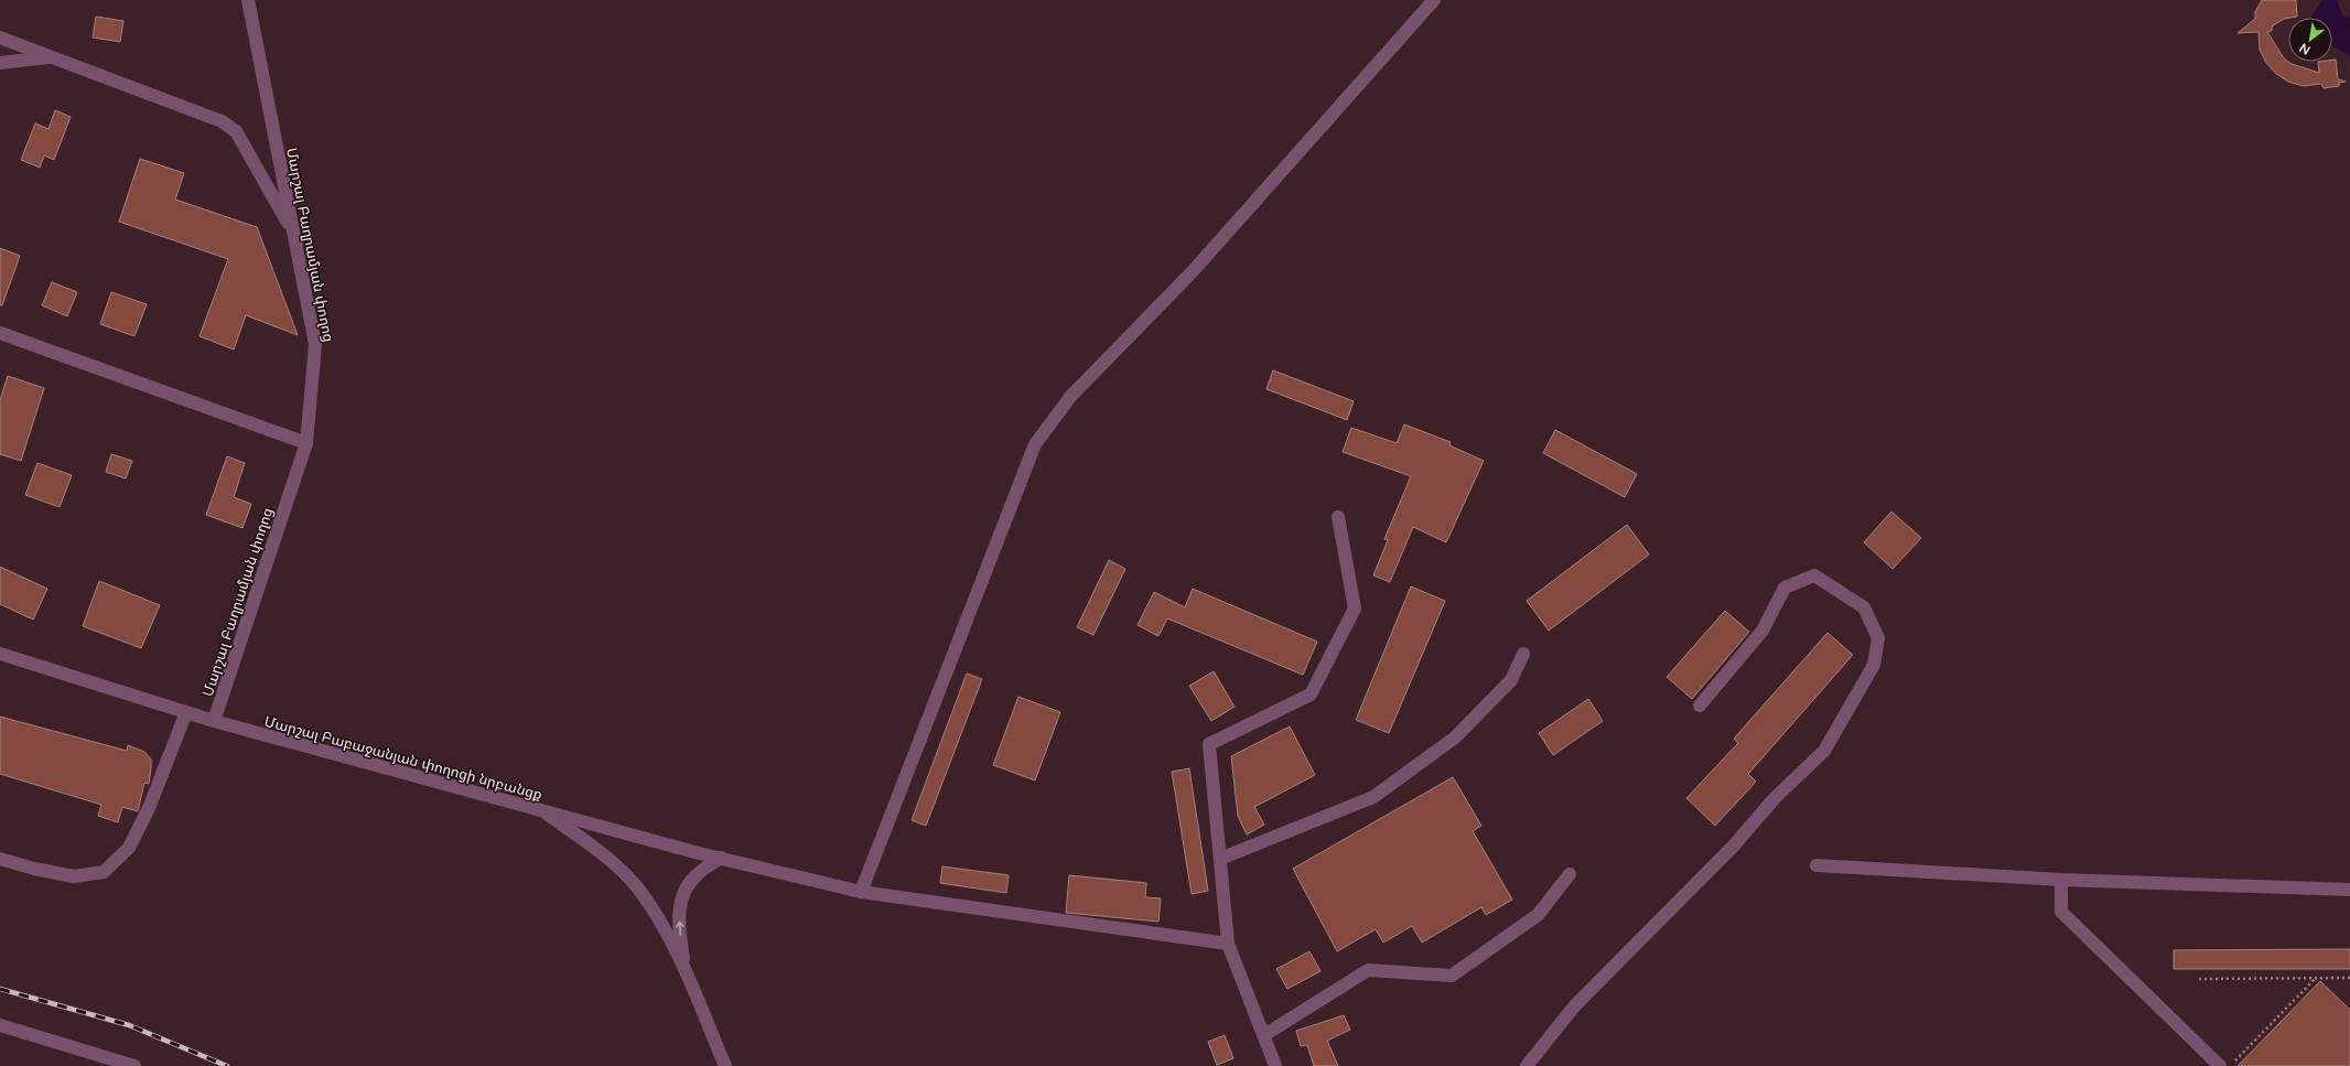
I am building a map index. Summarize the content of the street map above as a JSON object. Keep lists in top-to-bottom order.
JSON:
{
  "streets": {
    "street": ["Մարշալ Բաղրամյան փողոց", "Մարշալ Բաբաջանյան փողոցի նրբանցք"]
  },
  "crossings": [
    ["Մարշալ Բաղրամյան փողոց", "Մարշալ Բաբաջանյան փողոցի նրբանցք"]
  ],
  "north": "bottom left"
}
